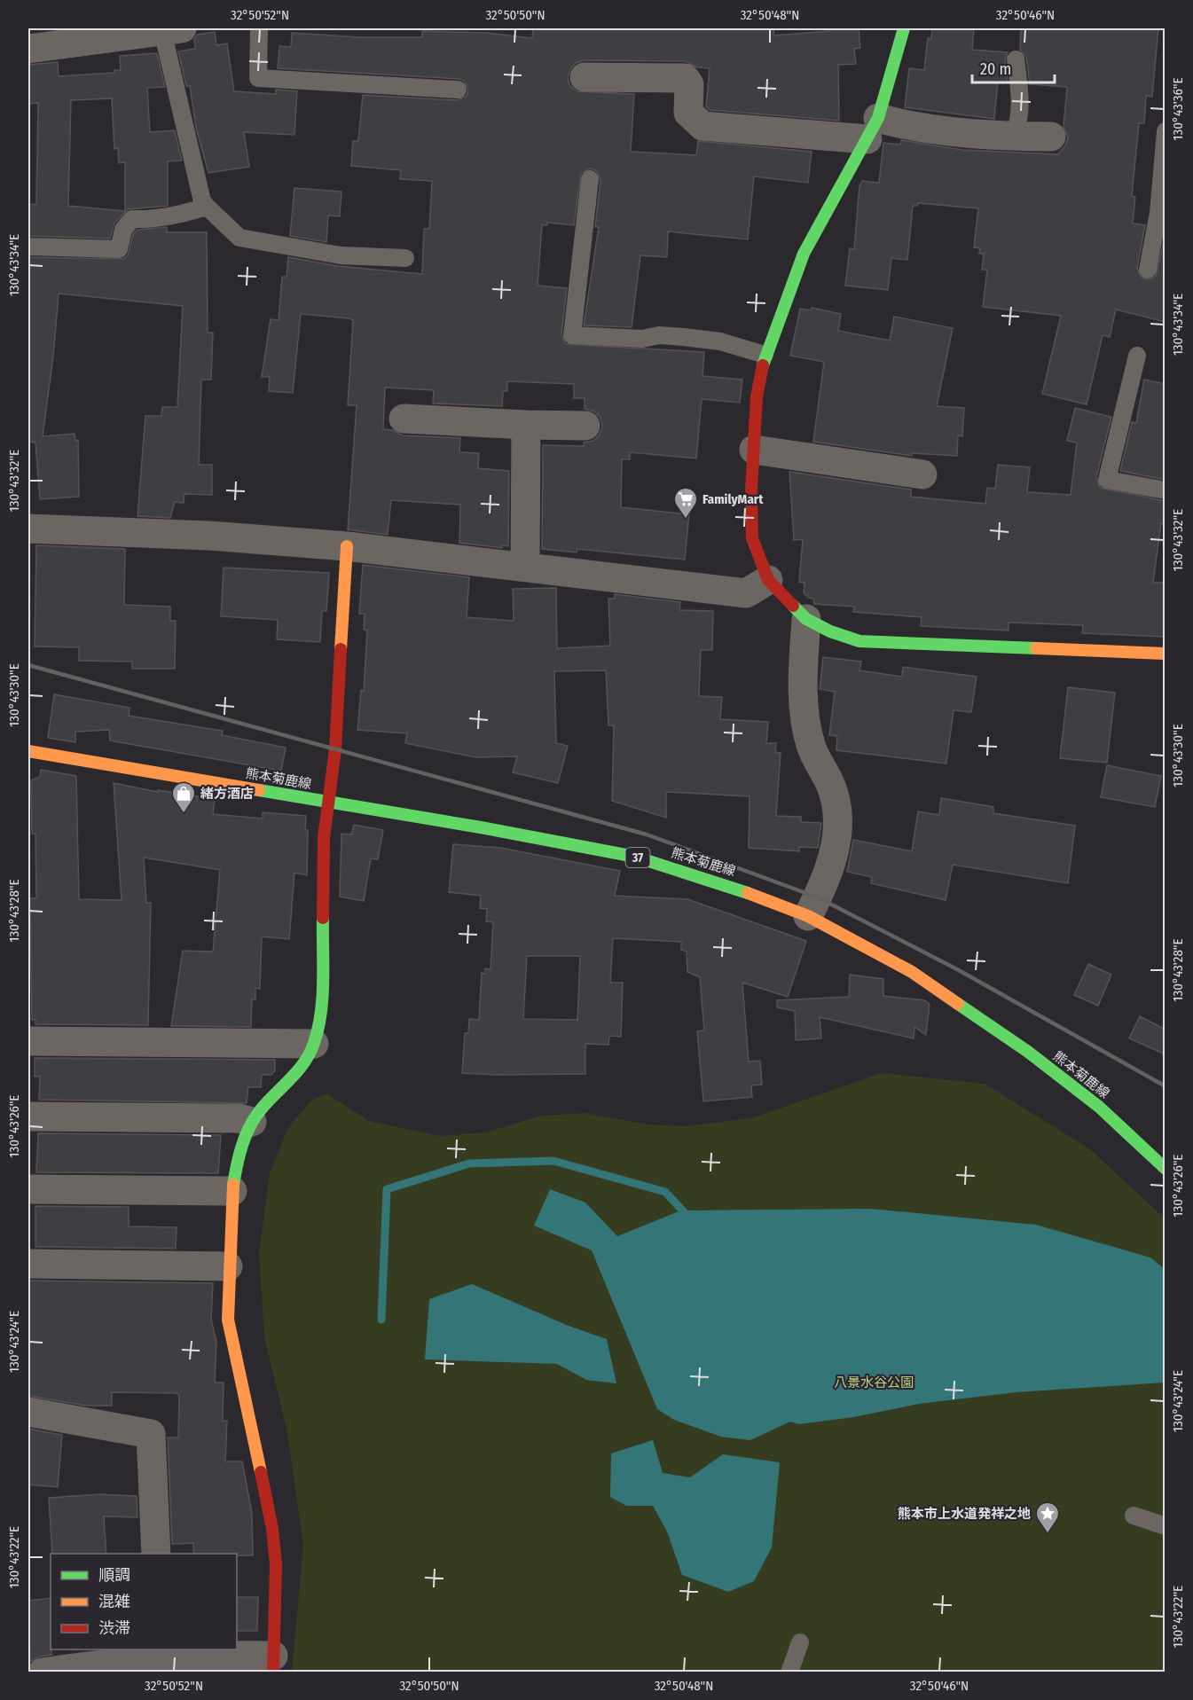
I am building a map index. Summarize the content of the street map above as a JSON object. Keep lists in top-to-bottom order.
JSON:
{
  "streets": {
    "street": ["熊本菊鹿線", "37"]
  },
  "parks": ["八景水谷公園"],
  "places": {
    "supermarket": ["FamilyMart"],
    "shop": ["緒方酒店"],
    "place": ["熊本市上水道発祥之地"]
  },
  "legend": ["順調", "混雑", "渋滞"],
  "scale_bar": "20 m",
  "coordinates": [
    "32°50'52\"N",
    "32°50'50\"N",
    "32°50'48\"N",
    "32°50'46\"N",
    "130°43'36\"E",
    "130°43'34\"E",
    "130°43'32\"E",
    "130°43'30\"E",
    "130°43'28\"E",
    "130°43'26\"E",
    "130°43'24\"E",
    "130°43'22\"E"
  ]
}
